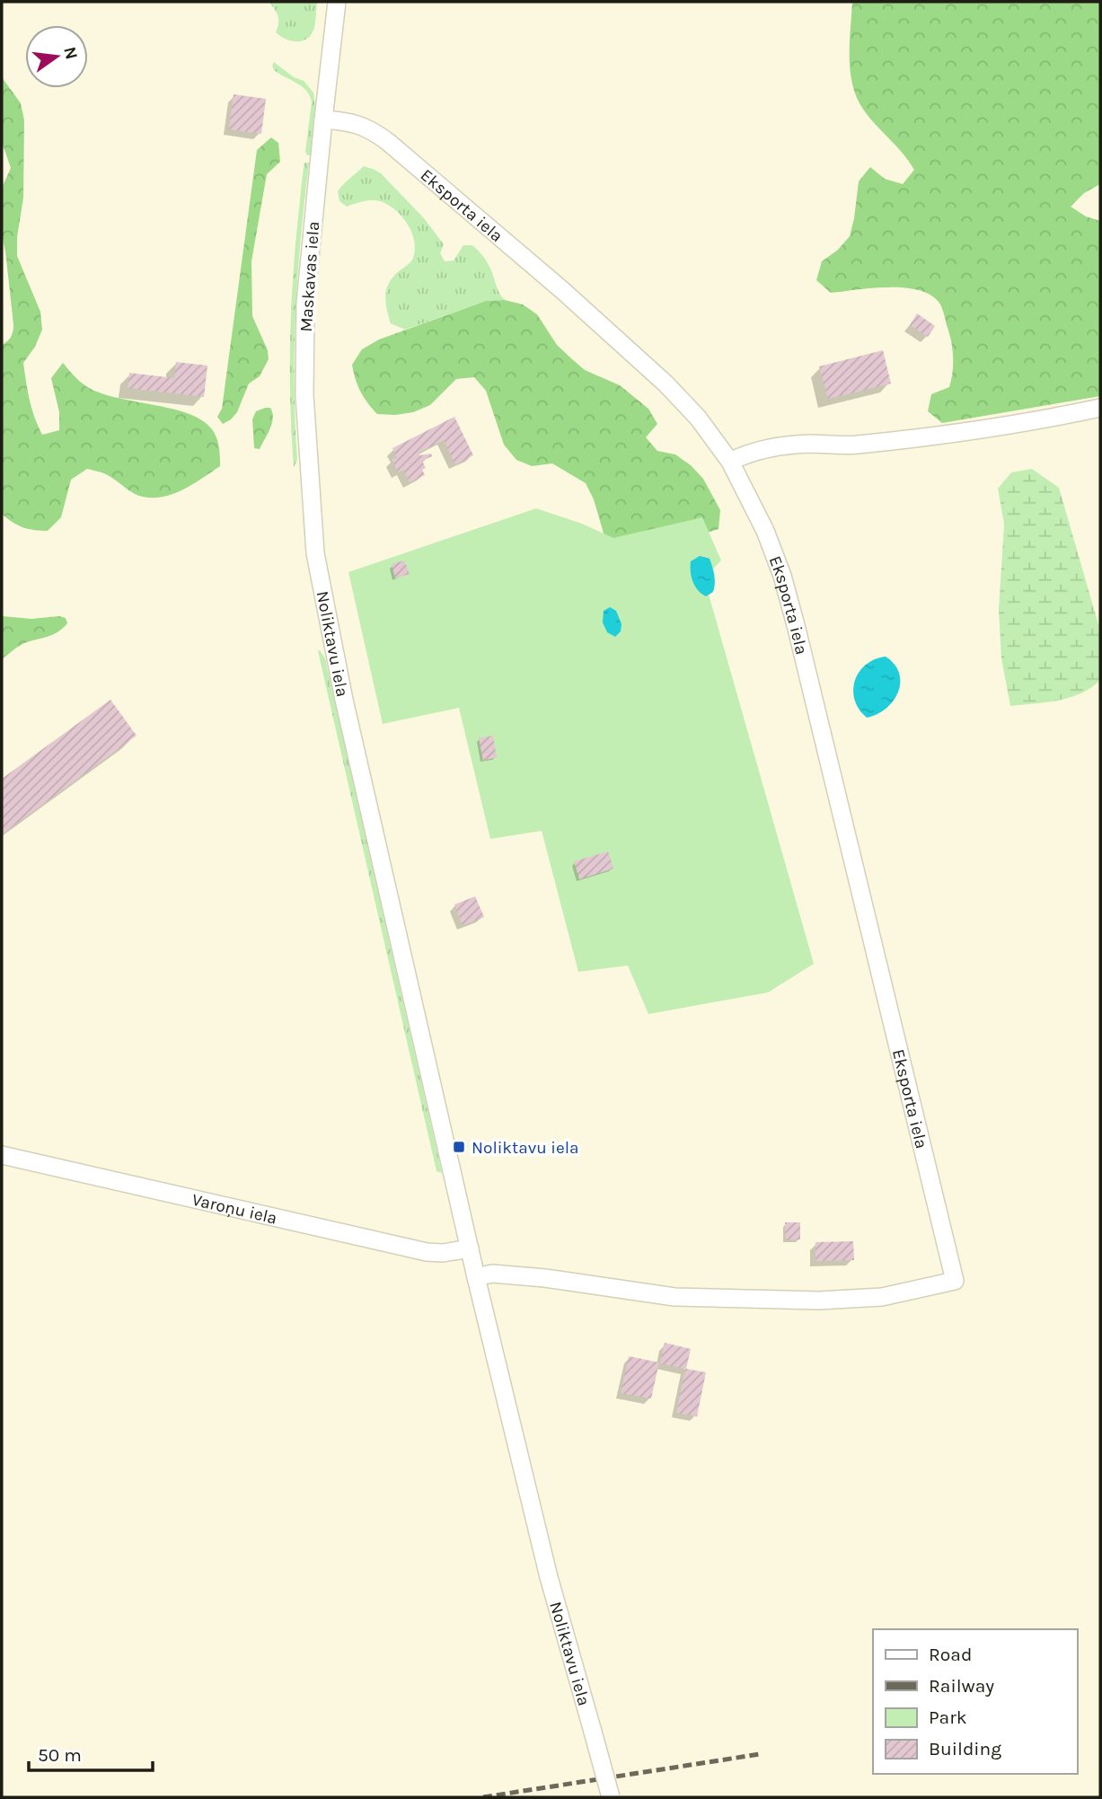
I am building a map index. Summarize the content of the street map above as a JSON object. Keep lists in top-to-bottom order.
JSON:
{
  "streets": {
    "street": [
      "Eksporta iela",
      "Maskavas iela",
      "Noliktavu iela",
      "Varoņu iela"
    ]
  },
  "crossings": [
    ["Eksporta iela", "Maskavas iela"],
    ["Eksporta iela", "Noliktavu iela"],
    ["Maskavas iela", "Noliktavu iela"],
    ["Noliktavu iela", "Varoņu iela"]
  ],
  "places": {
    "transit": ["Noliktavu iela"]
  },
  "legend": [
    "Road",
    "Railway",
    "Park",
    "Building"
  ],
  "scale_bar": "50 m",
  "north": "right"
}
